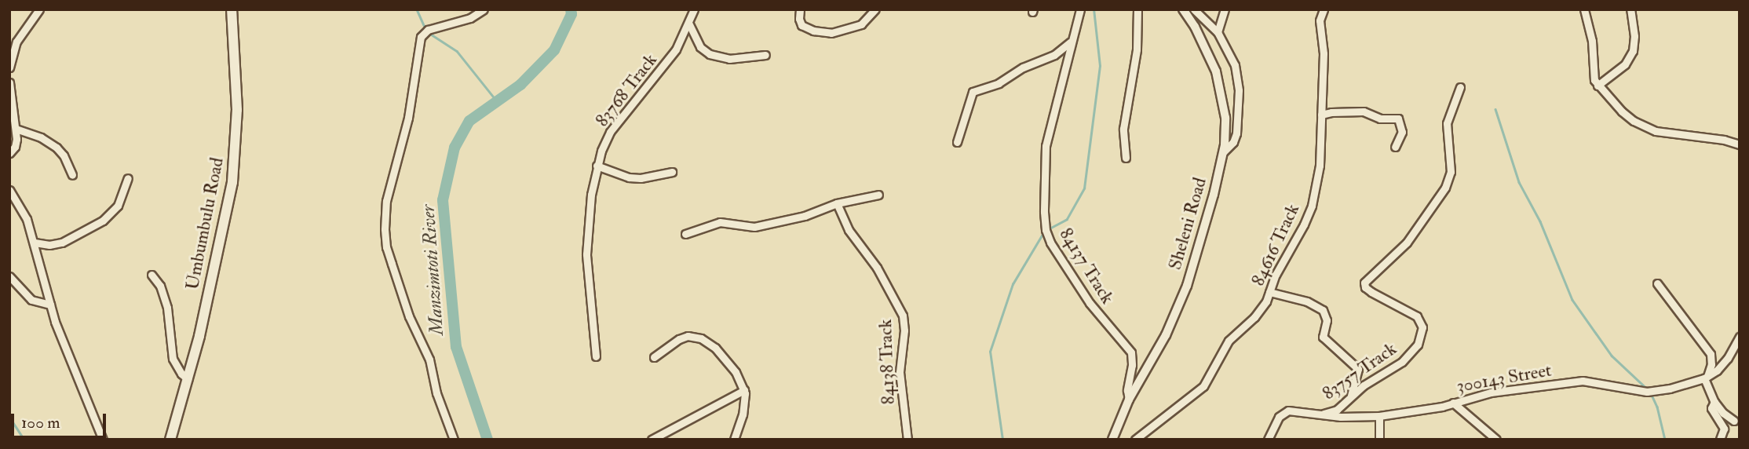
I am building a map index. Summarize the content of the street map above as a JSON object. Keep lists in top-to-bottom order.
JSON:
{
  "streets": {
    "main road": ["Umbumbulu Road"],
    "street": [
      "83768 Track",
      "Sheleni Road",
      "84616 Track",
      "84137 Track",
      "84138 Track",
      "83757 Track",
      "300143 Street"
    ]
  },
  "crossings": [
    ["Sheleni Road", "84137 Track"],
    ["83757 Track", "300143 Street"]
  ],
  "water": ["Manzimtoti River"],
  "scale_bar": "100 m"
}
